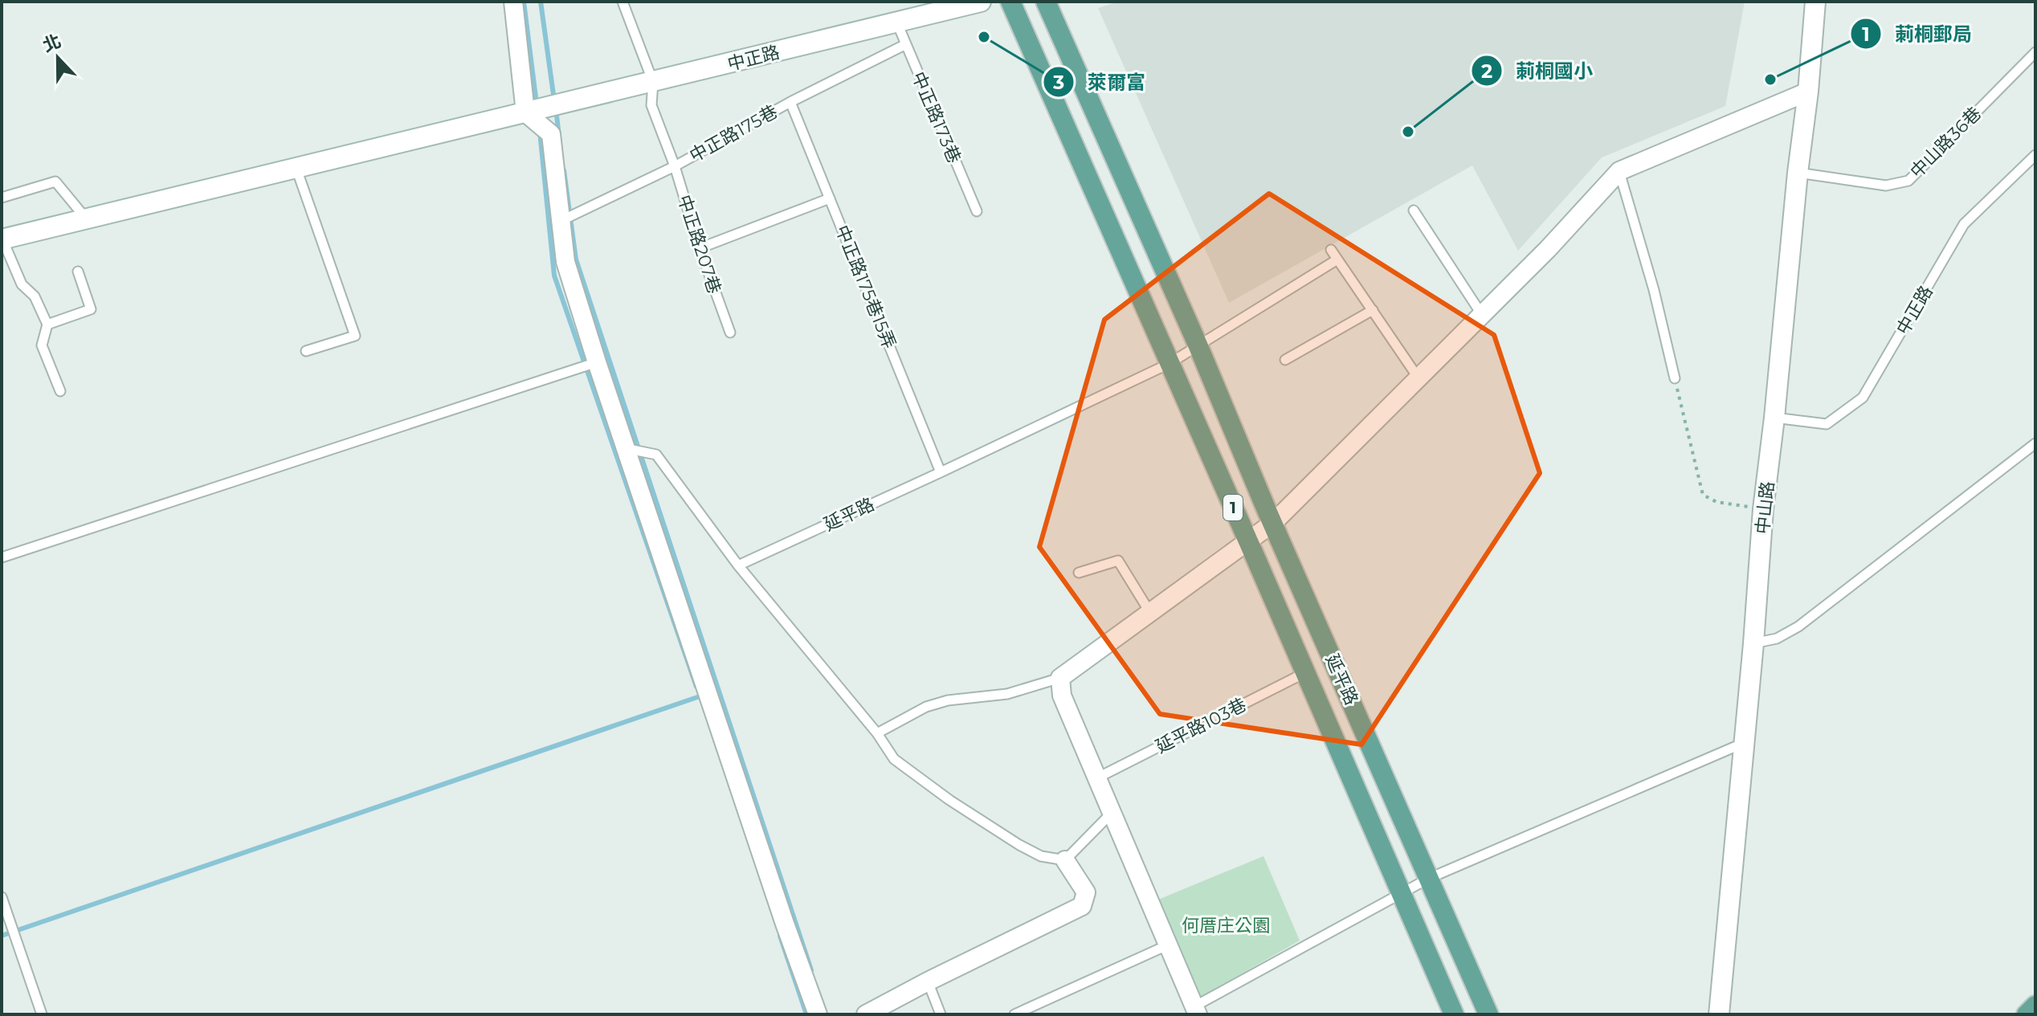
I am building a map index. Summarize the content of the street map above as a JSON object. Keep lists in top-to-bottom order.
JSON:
{
  "streets": {
    "main road": ["1", "延平路"],
    "street": ["中正路", "中山路"],
    "lane": [
      "中正路173巷",
      "中正路175巷",
      "中山路36巷",
      "中正路207巷",
      "中正路175巷15弄",
      "延平路103巷"
    ]
  },
  "crossings": [
    ["中正路", "中正路173巷"],
    ["中正路", "中正路207巷"],
    ["中正路", "中山路"],
    ["中正路173巷", "中正路175巷"],
    ["中正路175巷", "中正路207巷"],
    ["中正路175巷", "中正路175巷15弄"],
    ["中山路36巷", "中山路"],
    ["中正路175巷15弄", "延平路"],
    ["延平路", "延平路103巷"]
  ],
  "parks": ["何厝庄公園"],
  "places": ["萊爾富", "莿桐郵局", "莿桐國小"],
  "north": "top"
}
